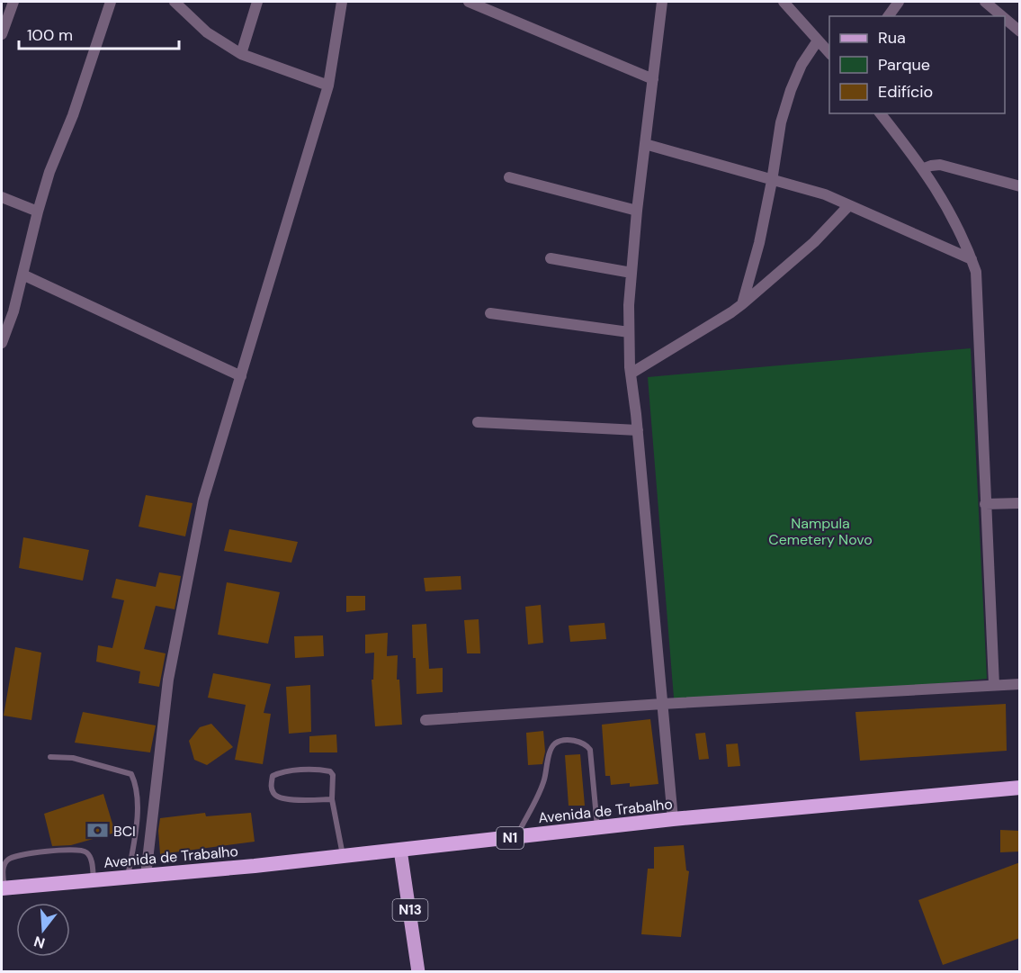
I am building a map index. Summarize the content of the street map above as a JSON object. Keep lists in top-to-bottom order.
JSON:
{
  "streets": {
    "highway": ["Avenida de Trabalho", "N1"],
    "main road": ["N13"]
  },
  "crossings": [
    ["Avenida de Trabalho", "N13"]
  ],
  "parks": ["Nampula Cemetery Novo"],
  "places": {
    "bank": ["BCI"]
  },
  "legend": ["Rua", "Parque", "Edifício"],
  "scale_bar": "100 m",
  "north": "bottom"
}
